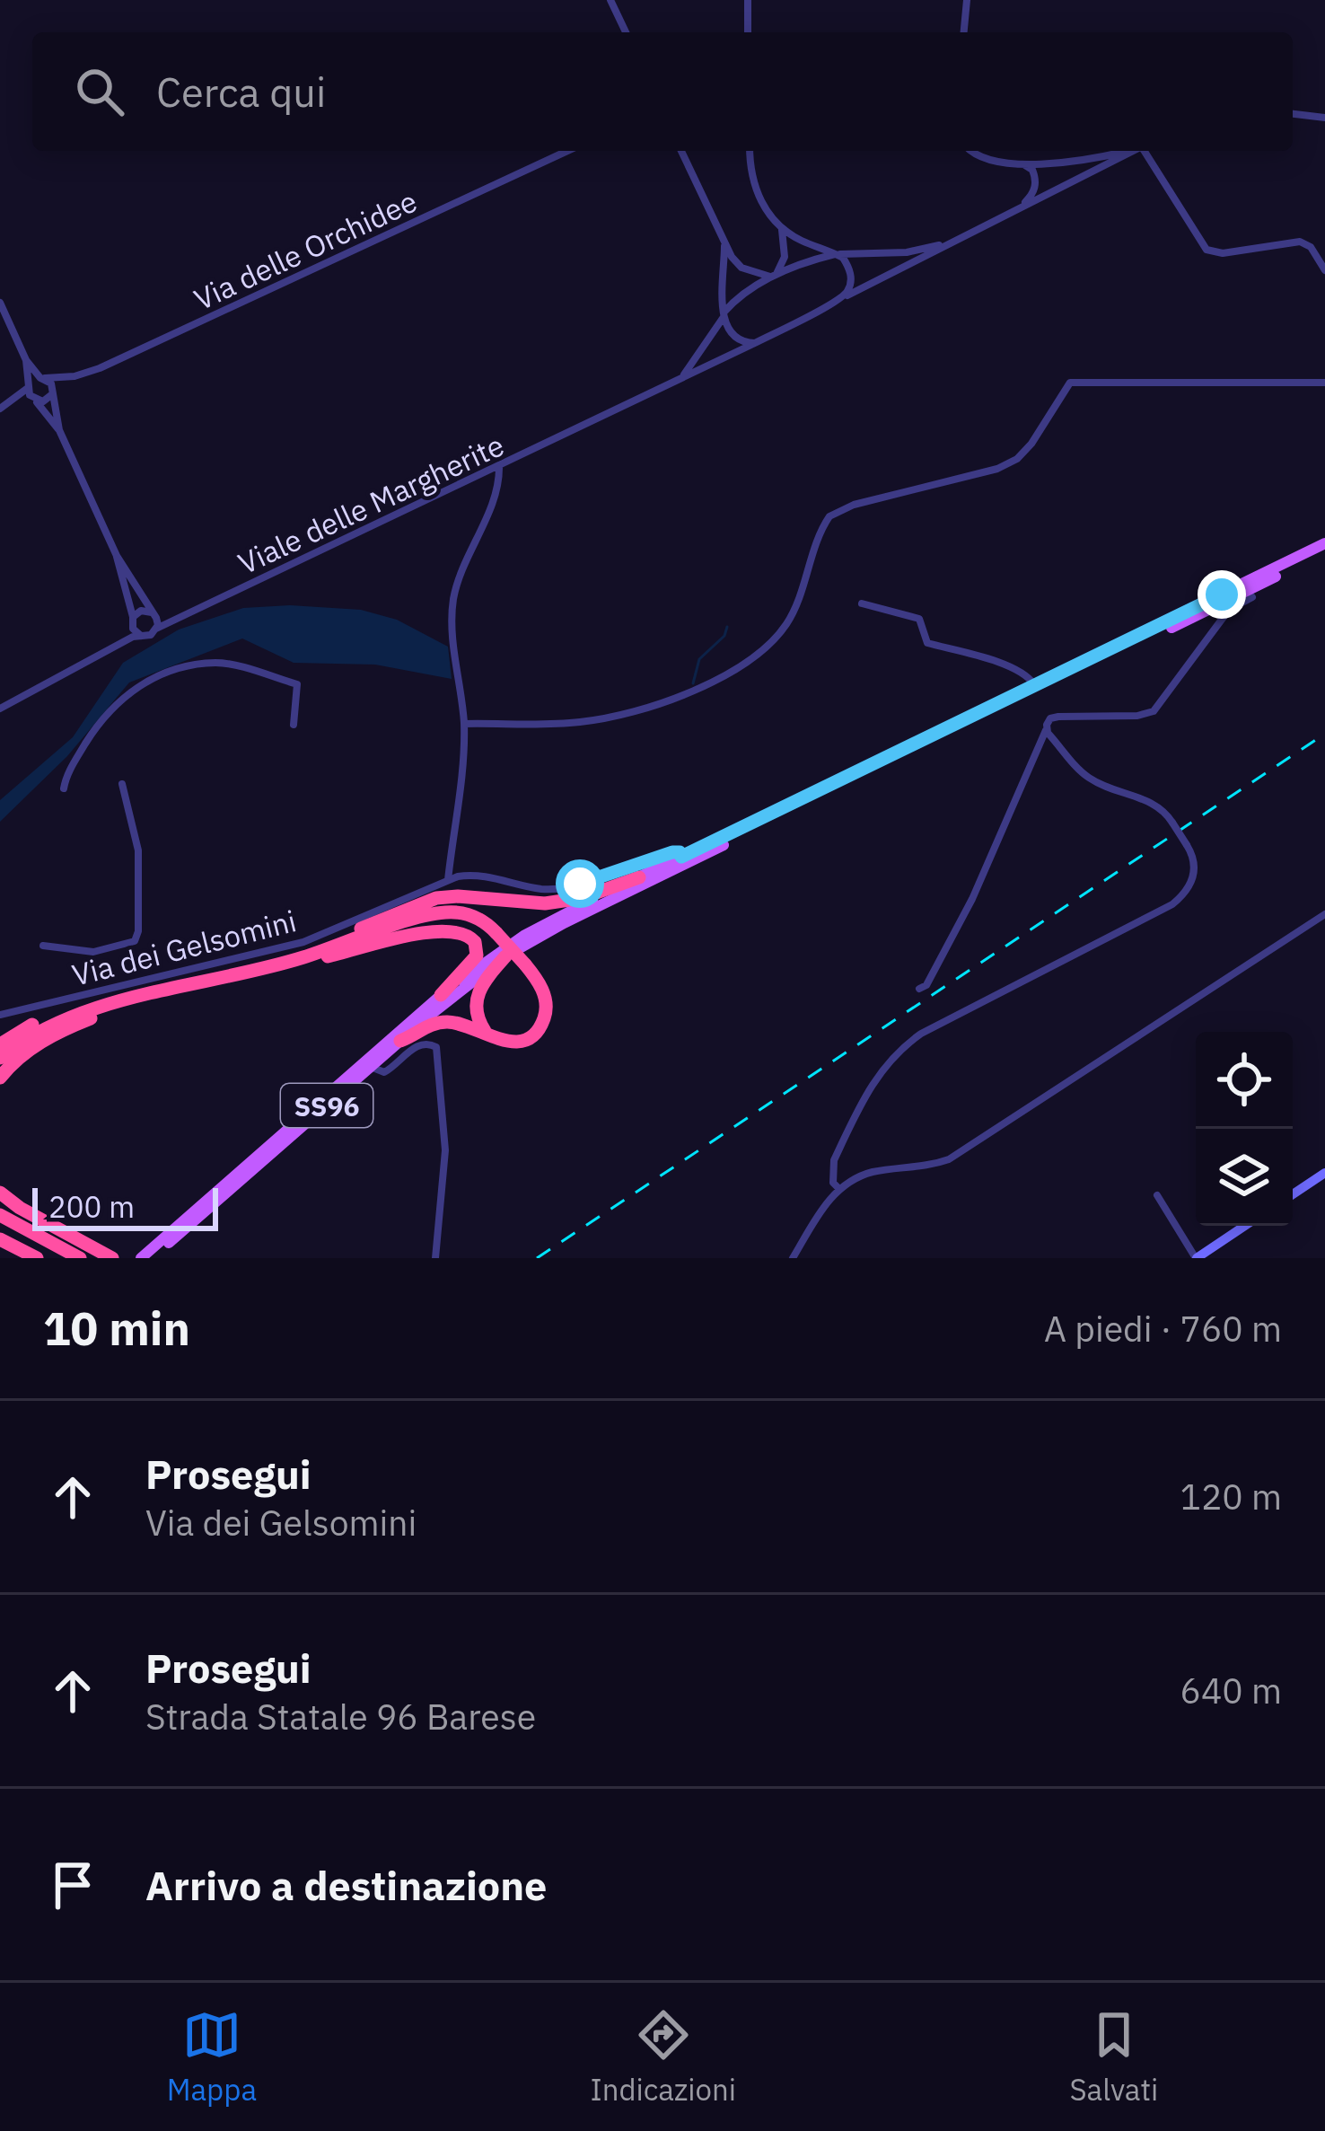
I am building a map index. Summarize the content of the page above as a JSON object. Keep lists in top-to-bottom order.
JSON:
{
  "streets": {
    "main road": ["SS96"],
    "street": ["Via delle Orchidee", "Viale delle Margherite", "Via dei Gelsomini"]
  },
  "crossings": [
    ["Via dei Gelsomini", "SS96"]
  ],
  "scale_bar": "200 m",
  "page": {
    "search": "Cerca qui",
    "scale": "200 m",
    "heading": ["10 min", "A piedi · 760 m"],
    "list": [
      ["Prosegui", "Via dei Gelsomini", "120 m"],
      ["Prosegui", "Strada Statale 96 Barese", "640 m"],
      "Arrivo a destinazione"
    ],
    "nav": ["Mappa", "Indicazioni", "Salvati"]
  }
}
